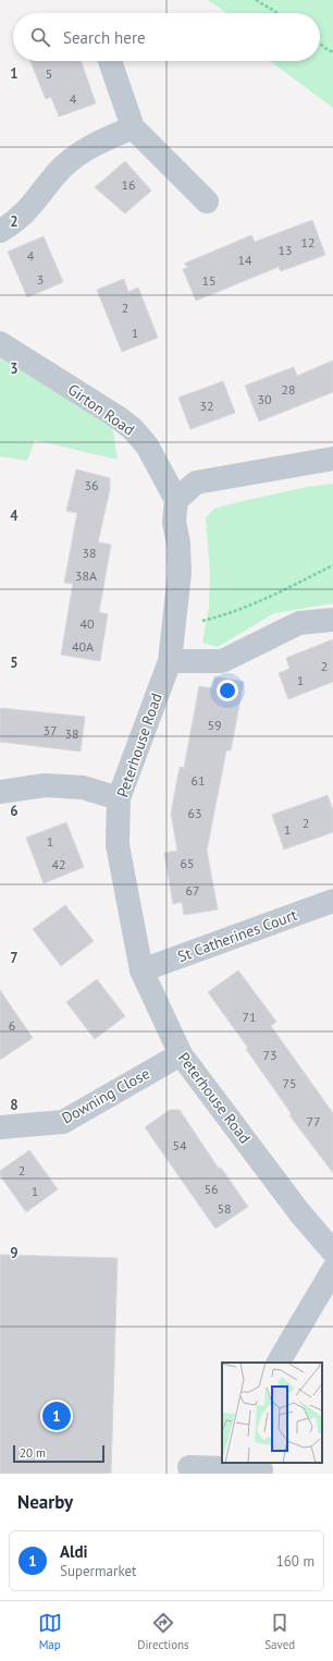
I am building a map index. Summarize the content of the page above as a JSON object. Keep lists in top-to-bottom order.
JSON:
{
  "streets": {
    "street": [
      "Girton Road",
      "Peterhouse Road",
      "St Catherines Court",
      "Downing Close"
    ]
  },
  "crossings": [
    ["Girton Road", "Peterhouse Road"],
    ["Peterhouse Road", "St Catherines Court"],
    ["Peterhouse Road", "Downing Close"]
  ],
  "house_numbers": [
    "5",
    "4",
    "16",
    "12",
    "13",
    "4",
    "14",
    "3",
    "15",
    "2",
    "1",
    "28",
    "30",
    "32",
    "36",
    "38",
    "38A",
    "40",
    "40A",
    "2",
    "1",
    "59",
    "37",
    "38",
    "61",
    "63",
    "2",
    "1",
    "1",
    "65",
    "42",
    "67",
    "71",
    "6",
    "73",
    "75",
    "77",
    "54",
    "2",
    "56",
    "1",
    "58"
  ],
  "scale_bar": "20 m",
  "page": {
    "search": "Search here",
    "pins": "1",
    "scale": "20 m",
    "heading": "Nearby",
    "list": [
      {
        "mark": "1",
        "name": "Aldi",
        "note": "Supermarket",
        "value": "160 m"
      }
    ],
    "nav": ["Map", "Directions", "Saved"]
  },
  "grid": {
    "rows": [
      "1",
      "2",
      "3",
      "4",
      "5",
      "6",
      "7",
      "8",
      "9"
    ]
  }
}
